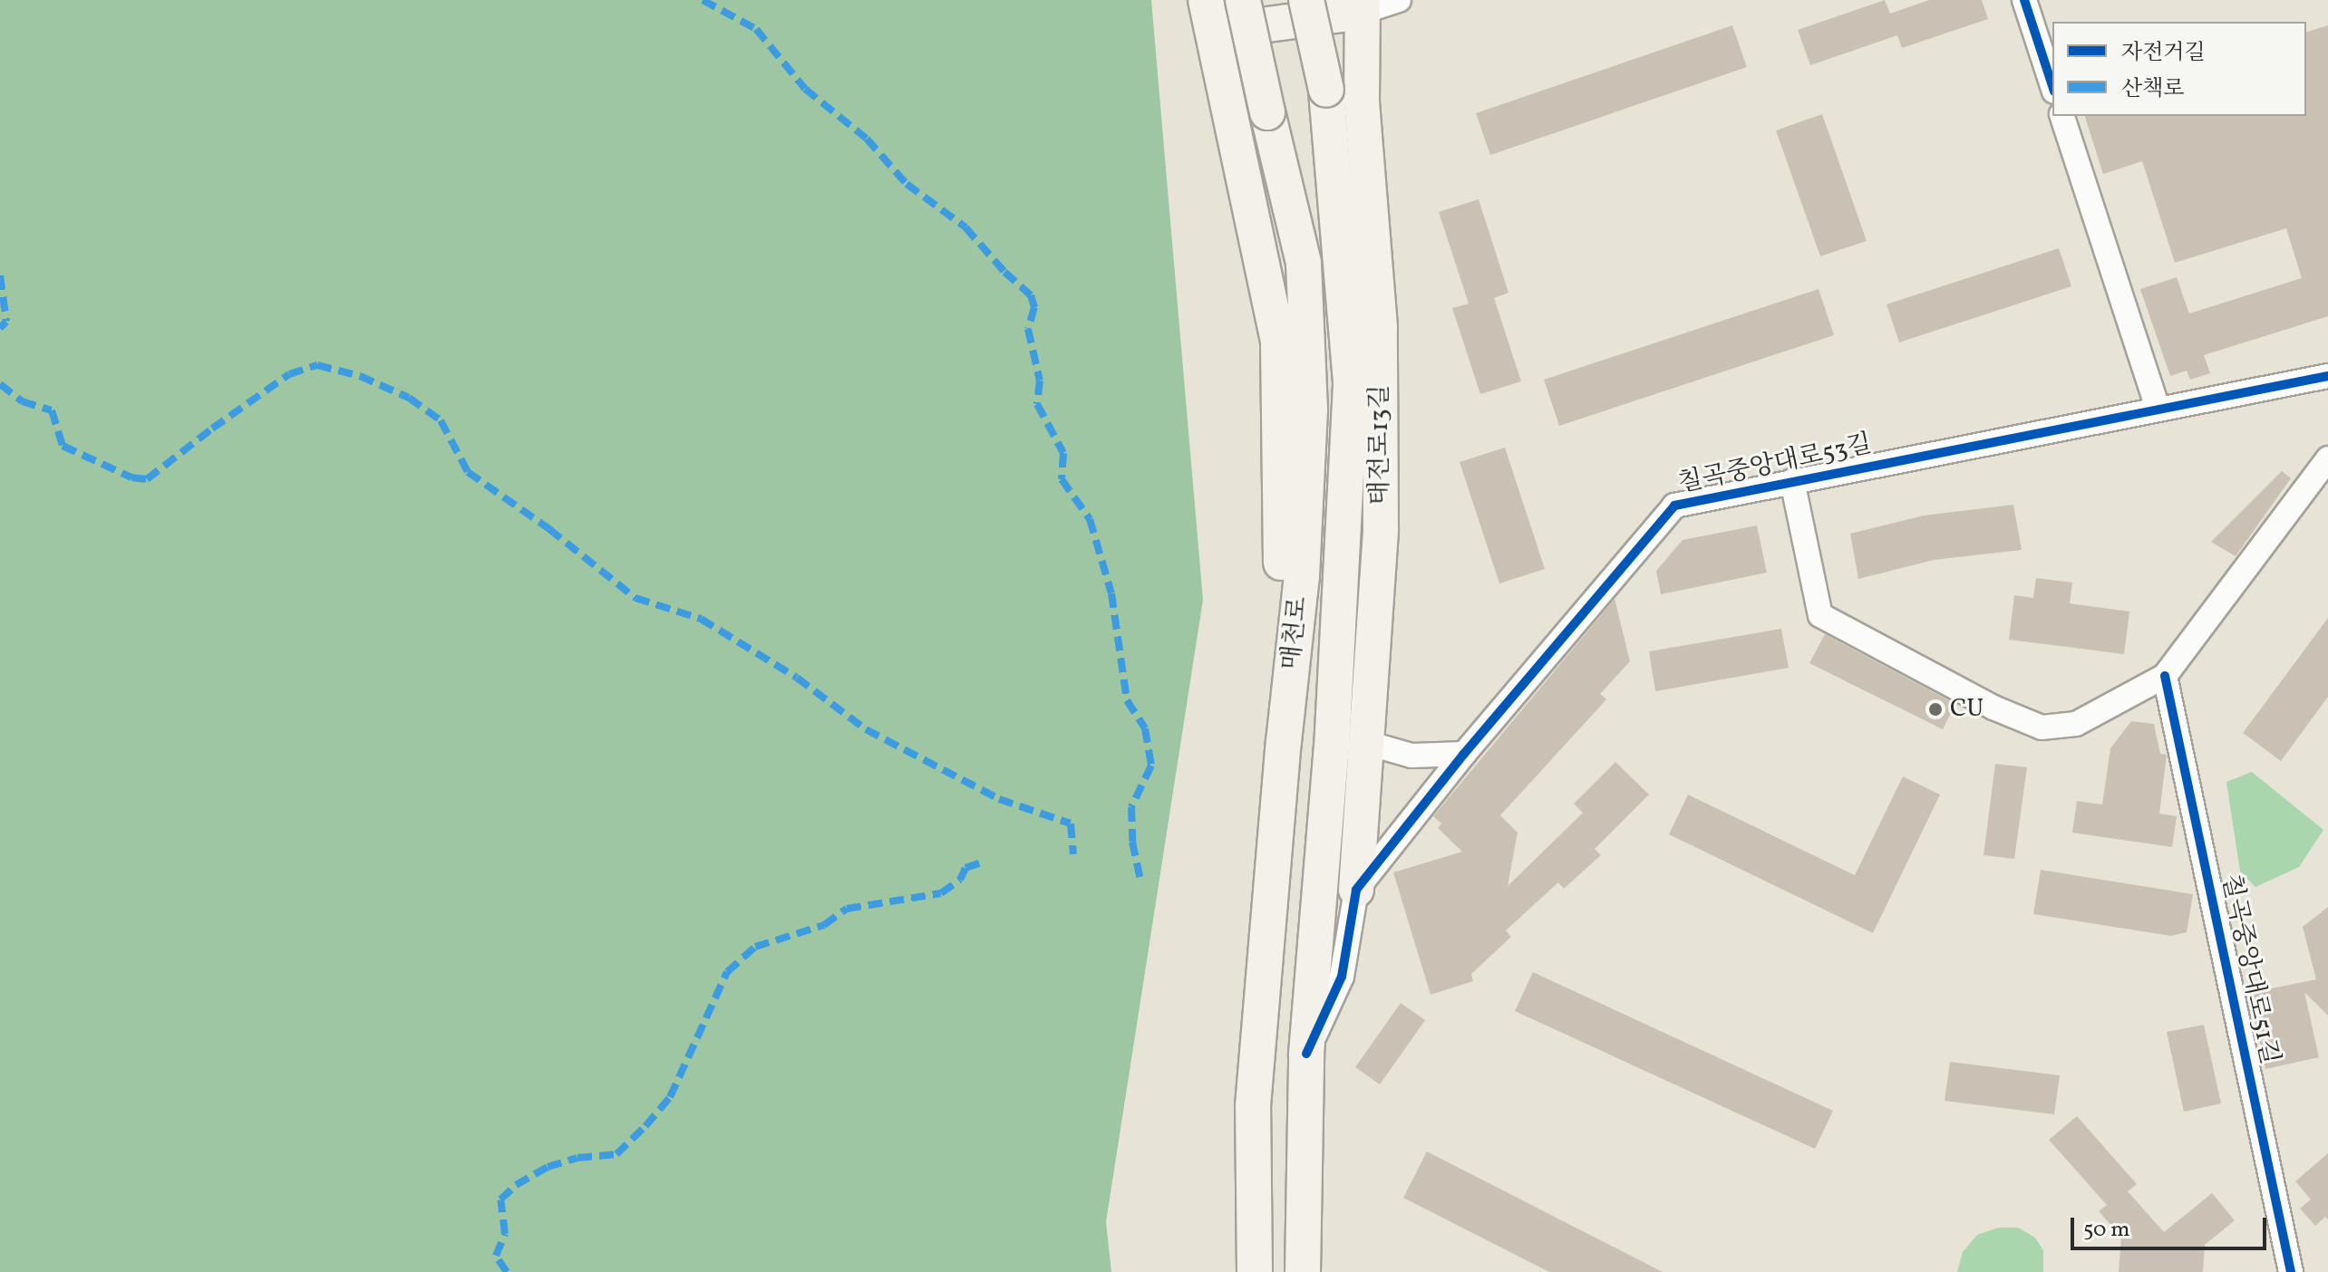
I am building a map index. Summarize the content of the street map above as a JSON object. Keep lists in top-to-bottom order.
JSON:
{
  "streets": {
    "main road": ["태전로13길", "매천로"],
    "street": ["칠곡중앙대로53길", "칠곡중앙대로51길"]
  },
  "crossings": [
    ["태전로13길", "칠곡중앙대로53길"],
    ["칠곡중앙대로53길", "매천로"]
  ],
  "places": ["CU"],
  "legend": ["자전거길", "산책로"],
  "scale_bar": "50 m"
}
